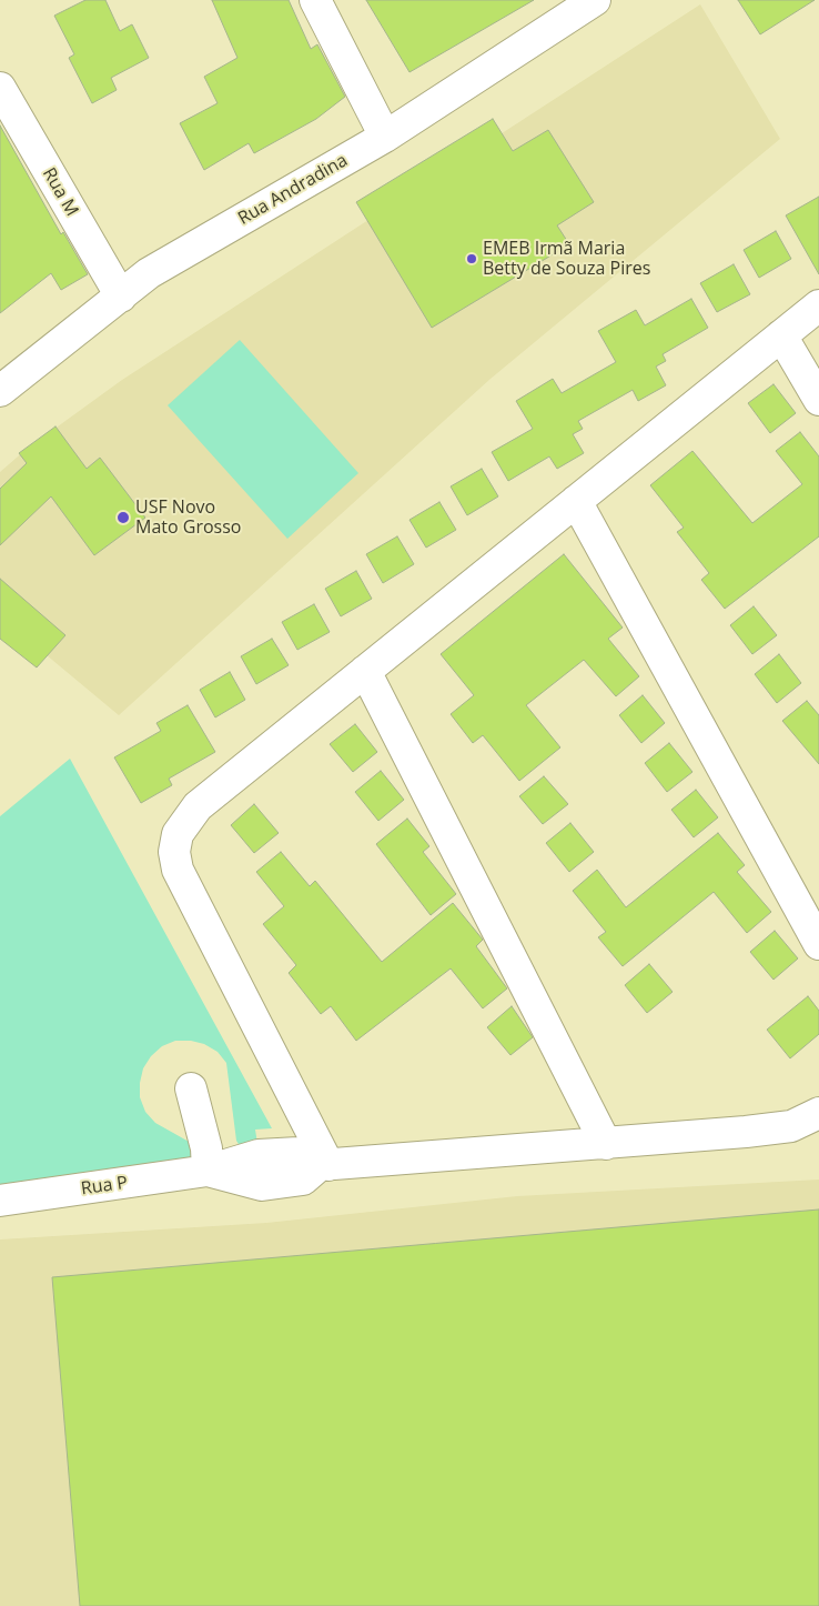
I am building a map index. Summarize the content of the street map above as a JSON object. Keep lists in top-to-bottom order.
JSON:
{
  "streets": {
    "street": ["Rua Andradina", "Rua M", "Rua P"]
  },
  "crossings": [
    ["Rua Andradina", "Rua M"]
  ],
  "places": ["EMEB Irmã Maria Betty de Souza Pires", "USF Novo Mato Grosso"]
}
